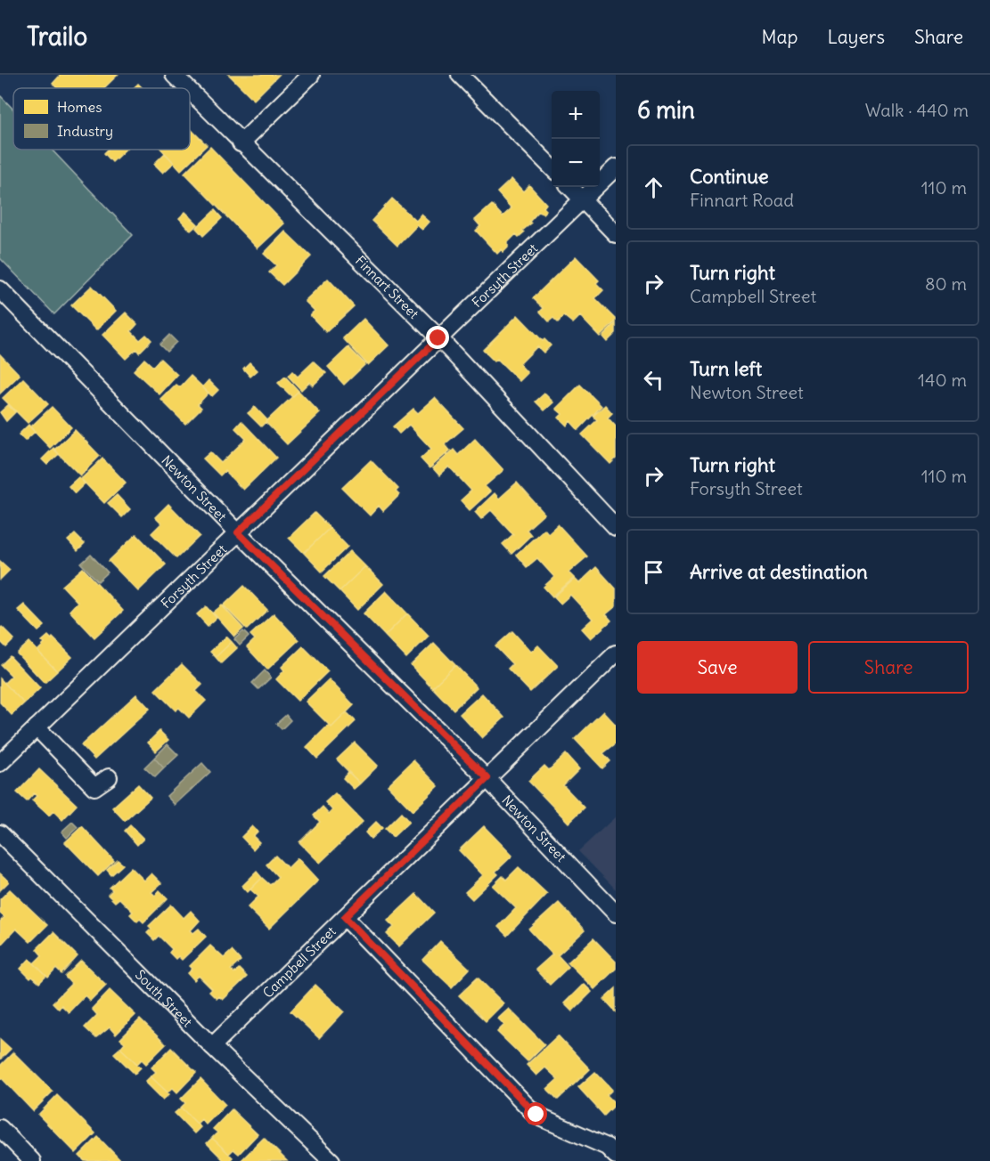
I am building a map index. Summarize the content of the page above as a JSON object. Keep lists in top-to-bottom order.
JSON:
{
  "streets": {
    "street": [
      "Forsyth Street",
      "Finnart Street",
      "Newton Street",
      "Campbell Street",
      "South Street"
    ]
  },
  "crossings": [
    ["Forsyth Street", "Finnart Street"],
    ["Forsyth Street", "Newton Street"],
    ["Newton Street", "Campbell Street"],
    ["Campbell Street", "South Street"]
  ],
  "legend": ["Homes", "Industry"],
  "page": {
    "header": "Trailo",
    "nav": ["Map", "Layers", "Share"],
    "heading": ["6 min", "Walk · 440 m"],
    "map_buttons": ["+", "−"],
    "list": [
      ["Continue", "Finnart Road", "110 m"],
      ["Turn right", "Campbell Street", "80 m"],
      ["Turn left", "Newton Street", "140 m"],
      ["Turn right", "Forsyth Street", "110 m"],
      "Arrive at destination"
    ],
    "buttons": ["Save", "Share"]
  }
}
